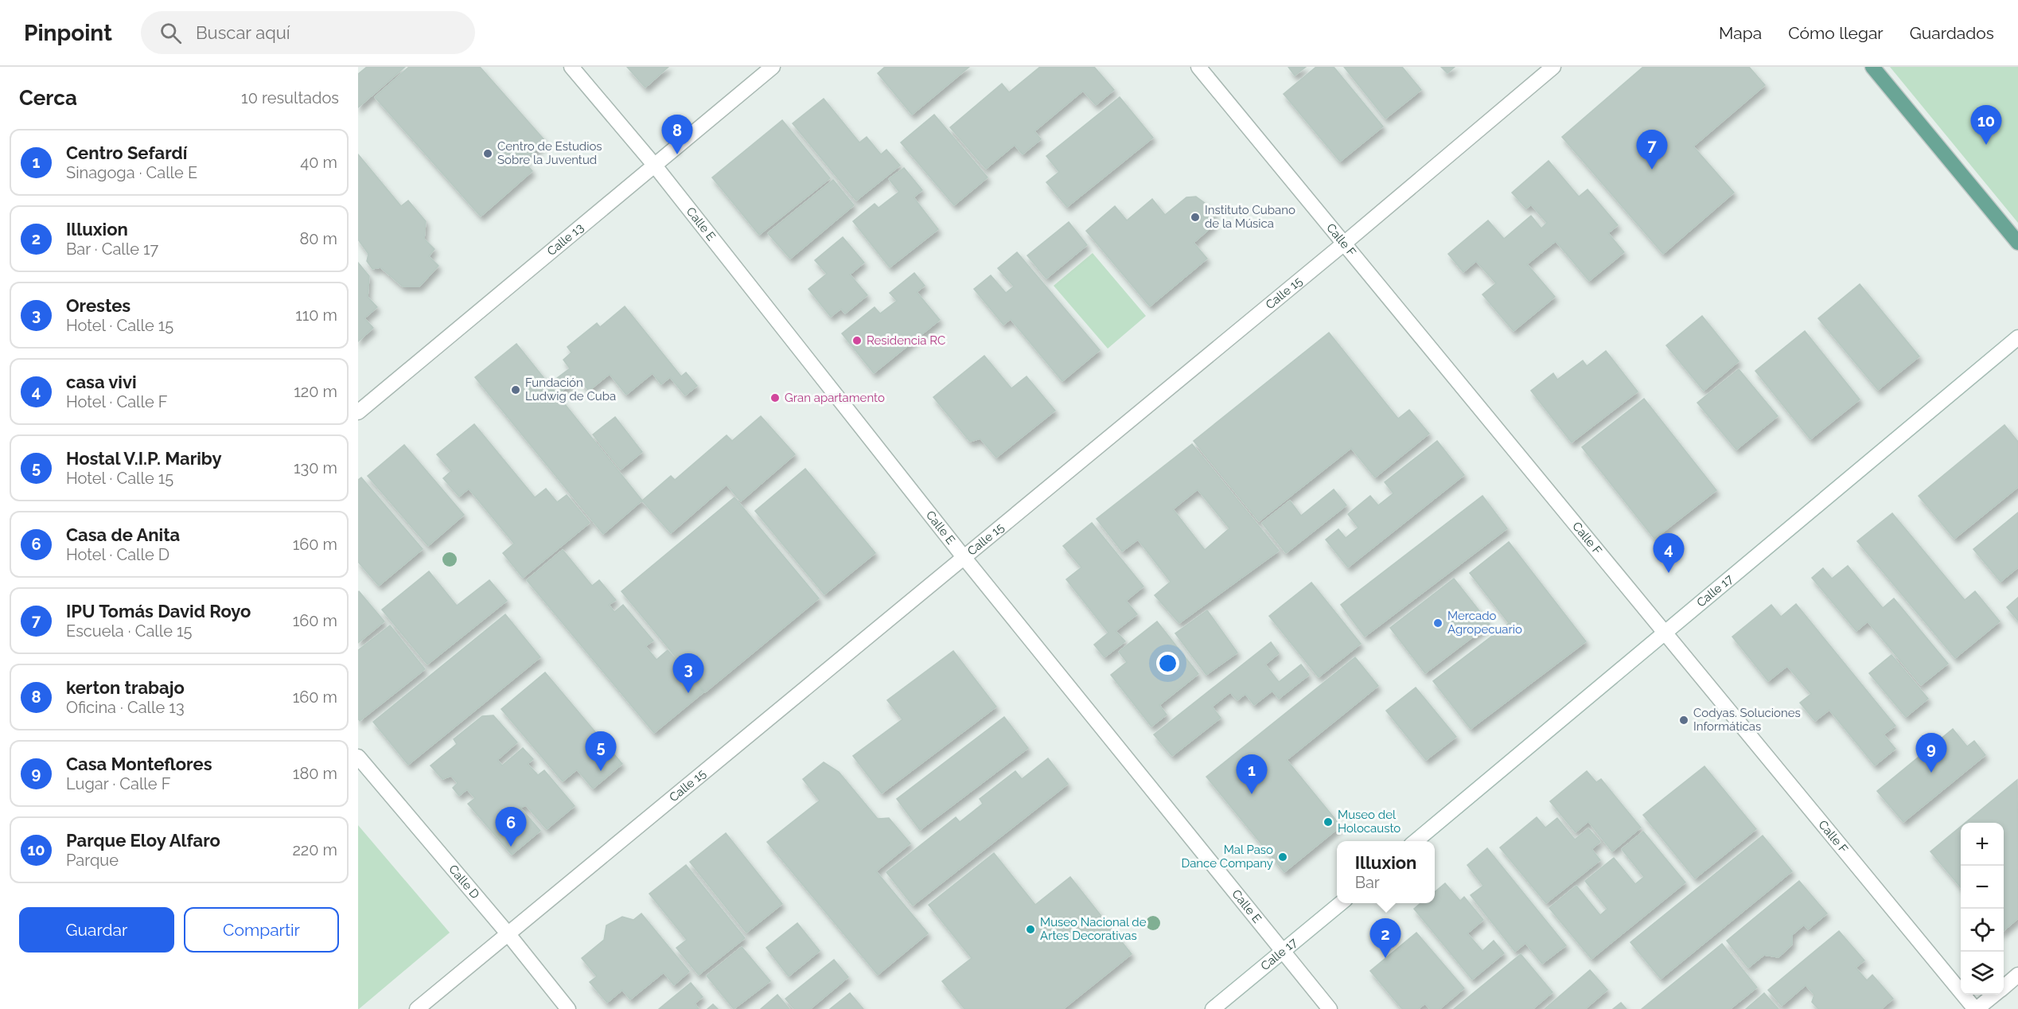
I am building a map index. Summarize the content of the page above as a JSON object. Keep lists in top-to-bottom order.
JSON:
{
  "streets": {
    "street": [
      "Calle E",
      "Calle 13",
      "Calle F",
      "Calle 15",
      "Calle 17",
      "Calle D"
    ]
  },
  "crossings": [
    ["Calle E", "Calle 13"],
    ["Calle E", "Calle 15"],
    ["Calle E", "Calle 17"],
    ["Calle F", "Calle 15"],
    ["Calle F", "Calle 17"],
    ["Calle 15", "Calle D"]
  ],
  "places": [
    "Centro de Estudios Sobre la Juventud",
    "Instituto Cubano de la Música",
    "Residencia RC",
    "Fundación Ludwig de Cuba",
    "Gran apartamento",
    "Mercado Agropecuario",
    "Codyas. Soluciones Informáticas",
    "Museo del Holocausto",
    "Mal Paso Dance Company",
    "Museo Nacional de Artes Decorativas"
  ],
  "page": {
    "header": "Pinpoint",
    "search": "Buscar aquí",
    "nav": ["Mapa", "Cómo llegar", "Guardados"],
    "heading": ["Cerca", "10 resultados"],
    "pins": [
      "10",
      "8",
      "7",
      "4",
      "3",
      "5",
      "9",
      "1",
      "6",
      "2"
    ],
    "list": [
      {
        "mark": "1",
        "name": "Centro Sefardí",
        "note": "Sinagoga · Calle E",
        "value": "40 m"
      },
      {
        "mark": "2",
        "name": "Illuxion",
        "note": "Bar · Calle 17",
        "value": "80 m"
      },
      {
        "mark": "3",
        "name": "Orestes",
        "note": "Hotel · Calle 15",
        "value": "110 m"
      },
      {
        "mark": "4",
        "name": "casa vivi",
        "note": "Hotel · Calle F",
        "value": "120 m"
      },
      {
        "mark": "5",
        "name": "Hostal V.I.P. Mariby",
        "note": "Hotel · Calle 15",
        "value": "130 m"
      },
      {
        "mark": "6",
        "name": "Casa de Anita",
        "note": "Hotel · Calle D",
        "value": "160 m"
      },
      {
        "mark": "7",
        "name": "IPU Tomás David Royo",
        "note": "Escuela · Calle 15",
        "value": "160 m"
      },
      {
        "mark": "8",
        "name": "kerton trabajo",
        "note": "Oficina · Calle 13",
        "value": "160 m"
      },
      {
        "mark": "9",
        "name": "Casa Monteflores",
        "note": "Lugar · Calle F",
        "value": "180 m"
      },
      {
        "mark": "10",
        "name": "Parque Eloy Alfaro",
        "note": "Parque",
        "value": "220 m"
      }
    ],
    "map_buttons": ["+", "−"],
    "popup": ["Illuxion", "Bar"],
    "buttons": ["Guardar", "Compartir"]
  }
}
